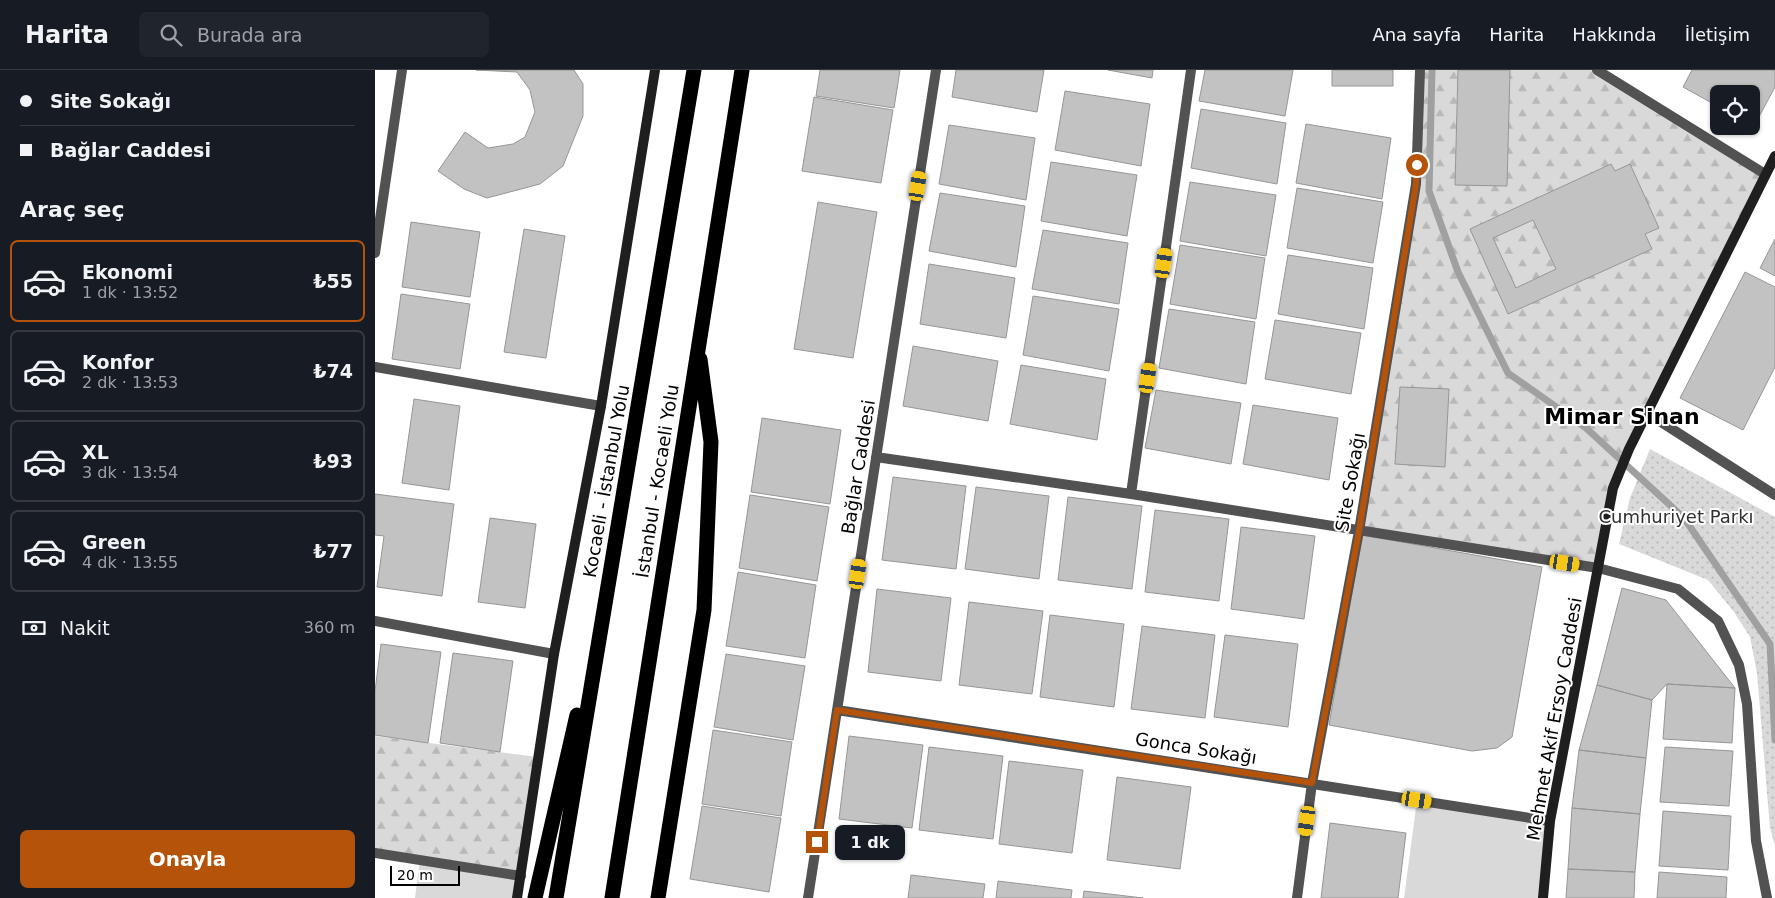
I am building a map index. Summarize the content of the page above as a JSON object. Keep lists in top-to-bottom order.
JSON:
{
  "streets": {
    "highway": ["Kocaeli - İstanbul Yolu", "İstanbul - Kocaeli Yolu"],
    "main road": ["Mehmet Akif Ersoy Caddesi"],
    "street": ["Bağlar Caddesi", "Site Sokağı", "Gonca Sokağı"]
  },
  "crossings": [
    ["Bağlar Caddesi", "Gonca Sokağı"],
    ["Site Sokağı", "Gonca Sokağı"],
    ["Mehmet Akif Ersoy Caddesi", "Gonca Sokağı"]
  ],
  "districts": ["Mimar Sinan"],
  "parks": ["Cumhuriyet Parkı"],
  "scale_bar": "20 m",
  "page": {
    "header": "Harita",
    "search": "Burada ara",
    "nav": [
      "Ana sayfa",
      "Harita",
      "Hakkında",
      "İletişim"
    ],
    "banner": ["Site Sokağı", "Bağlar Caddesi"],
    "heading": "Araç seç",
    "list": [
      {
        "name": "Ekonomi",
        "note": "1 dk · 13:52",
        "value": "₺55"
      },
      {
        "name": "Konfor",
        "note": "2 dk · 13:53",
        "value": "₺74"
      },
      {
        "name": "XL",
        "note": "3 dk · 13:54",
        "value": "₺93"
      },
      {
        "name": "Green",
        "note": "4 dk · 13:55",
        "value": "₺77"
      }
    ],
    "pay": ["Nakit", "360 m"],
    "buttons": "Onayla",
    "bubble": "1 dk",
    "scale": "20 m"
  }
}
